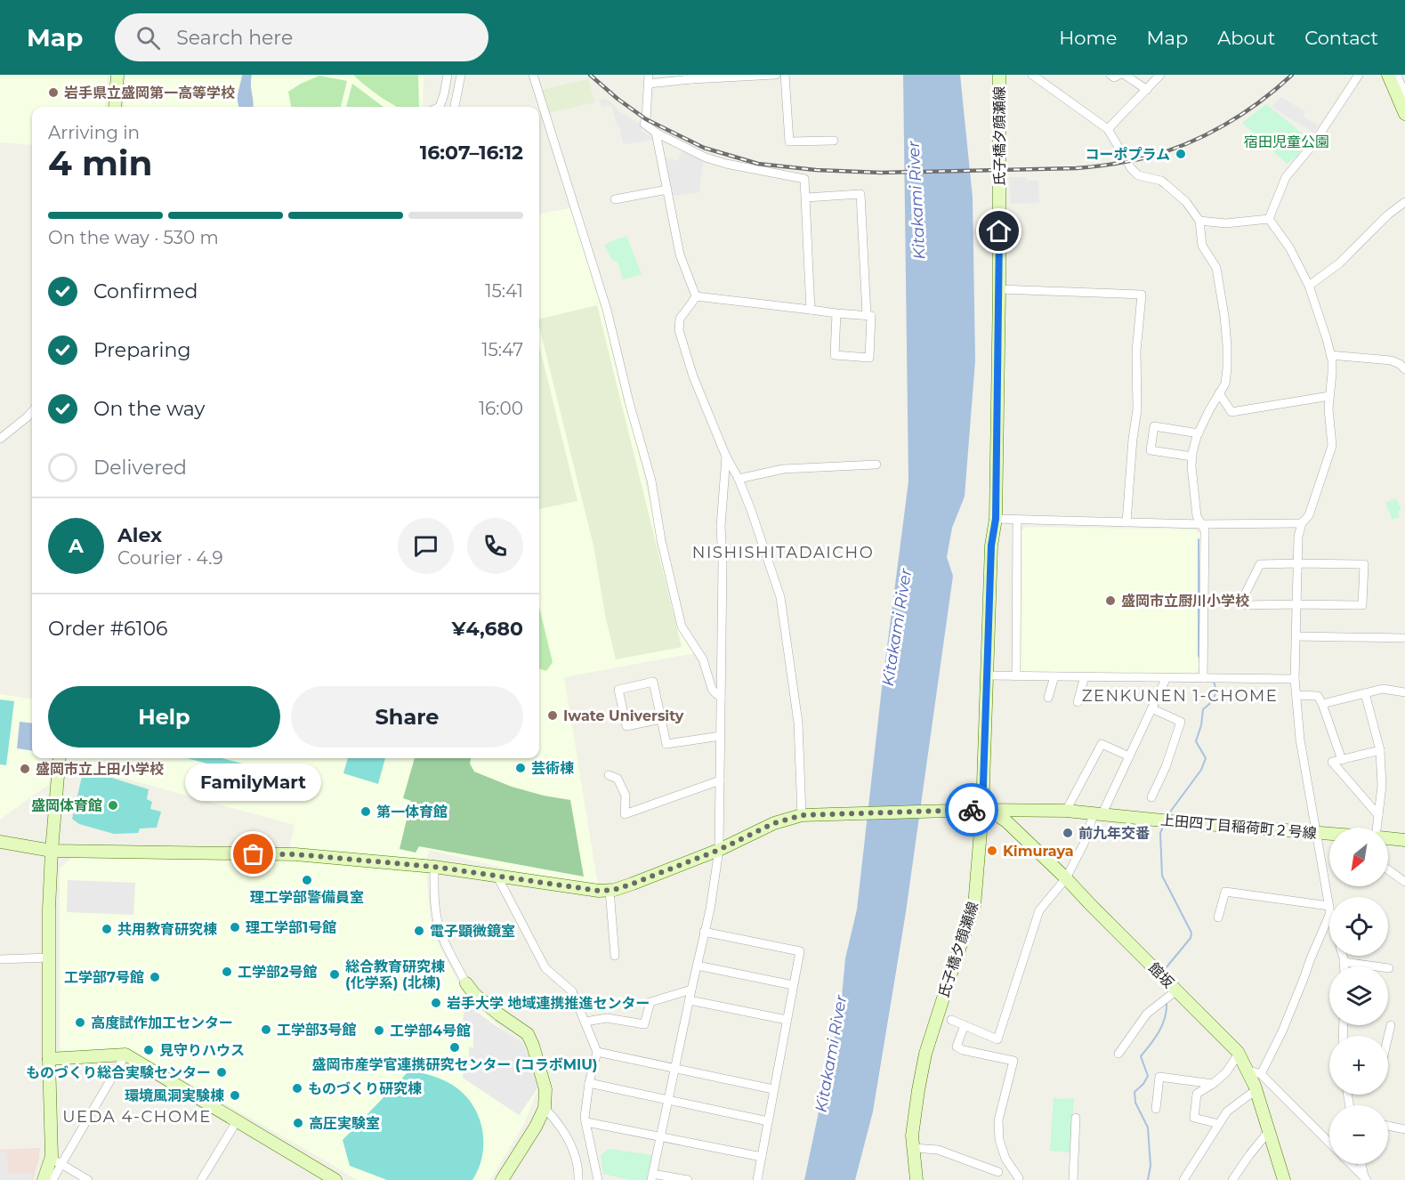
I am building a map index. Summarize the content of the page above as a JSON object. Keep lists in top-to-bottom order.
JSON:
{
  "streets": {
    "street": ["氏子橋夕顔瀬線", "上田四丁目稲荷町２号線", "館坂"]
  },
  "crossings": [
    ["氏子橋夕顔瀬線", "上田四丁目稲荷町２号線"],
    ["氏子橋夕顔瀬線", "館坂"],
    ["上田四丁目稲荷町２号線", "館坂"]
  ],
  "districts": ["NISHISHITADAICHO", "ZENKUNEN 1-CHOME", "UEDA 4-CHOME"],
  "water": ["Kitakami River"],
  "parks": ["宿田児童公園"],
  "places": [
    "岩手県立盛岡第一高等学校",
    "コーポプラム",
    "盛岡市立厨川小学校",
    "Iwate University",
    "芸術棟",
    "盛岡市立上田小学校",
    "盛岡体育館",
    "第一体育館",
    "前九年交番",
    "Kimuraya",
    "FamilyMart",
    "理工学部警備員室",
    "理工学部1号館",
    "共用教育研究棟",
    "電子顕微鏡室",
    "工学部2号館",
    "総合教育研究棟 (化学系) (北棟)",
    "工学部7号館",
    "岩手大学 地域連携推進センター",
    "高度試作加工センター",
    "工学部3号館",
    "工学部4号館",
    "盛岡市産学官連携研究センター (コラボMIU)",
    "見守りハウス",
    "ものづくり総合実験センター",
    "ものづくり研究棟",
    "環境風洞実験棟",
    "高圧実験室"
  ],
  "north": "bottom left",
  "page": {
    "header": "Map",
    "search": "Search here",
    "nav": [
      "Home",
      "Map",
      "About",
      "Contact"
    ],
    "heading": ["4 min", "Arriving in", "16:07–16:12"],
    "panel": [
      "Alex",
      "Courier · 4.9",
      "Order #6106",
      "¥4,680"
    ],
    "bar": "On the way · 530 m",
    "list": [
      ["Confirmed", "15:41"],
      ["Preparing", "15:47"],
      ["On the way", "16:00"],
      "Delivered"
    ],
    "round": "A",
    "buttons": ["Help", "Share"],
    "bubble": "FamilyMart",
    "map_buttons": ["+", "−"]
  }
}
